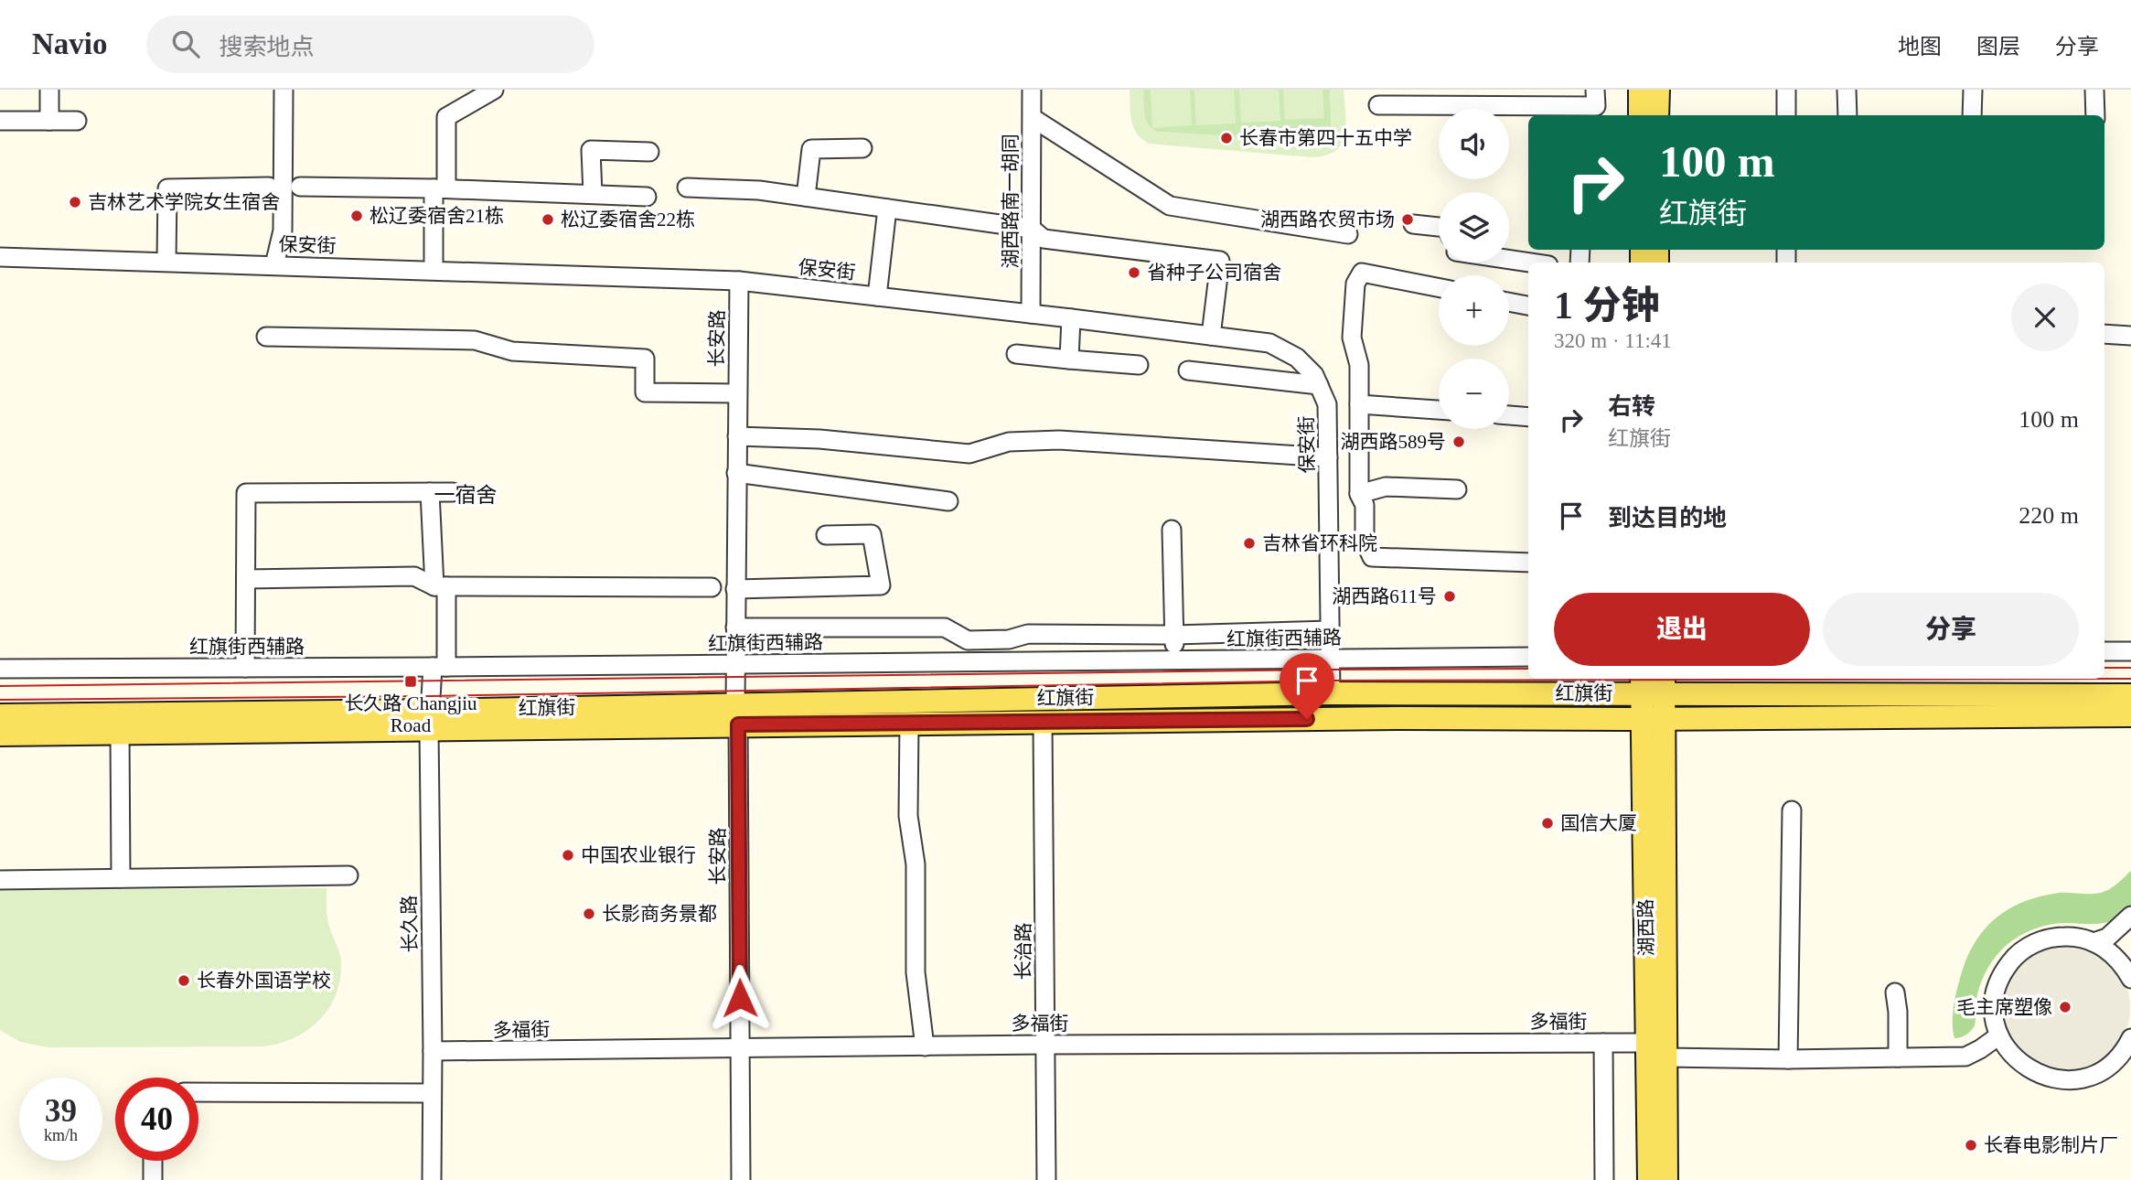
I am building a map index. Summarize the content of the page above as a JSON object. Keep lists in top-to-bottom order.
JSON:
{
  "streets": {
    "main road": ["红旗街", "湖西路"],
    "street": [
      "湖西路南一胡同",
      "保安街",
      "长安路",
      "红旗街西辅路",
      "长久路",
      "长治路",
      "多福街"
    ]
  },
  "crossings": [
    ["湖西路南一胡同", "保安街"],
    ["保安街", "长安路"],
    ["保安街", "红旗街西辅路"],
    ["保安街", "红旗街"],
    ["长安路", "红旗街西辅路"],
    ["长安路", "红旗街"],
    ["长安路", "多福街"],
    ["红旗街西辅路", "长久路"],
    ["红旗街", "长久路"],
    ["红旗街", "湖西路"],
    ["红旗街", "长治路"],
    ["长久路", "多福街"],
    ["湖西路", "多福街"],
    ["长治路", "多福街"]
  ],
  "districts": ["一宿舍"],
  "places": {
    "other": [
      "长春市第四十五中学",
      "吉林艺术学院女生宿舍",
      "松辽委宿舍21栋",
      "松辽委宿舍22栋",
      "湖西路农贸市场",
      "省种子公司宿舍",
      "湖西路589号",
      "吉林省环科院",
      "湖西路611号",
      "国信大厦",
      "中国农业银行",
      "长影商务景都",
      "长春外国语学校",
      "毛主席塑像",
      "长春电影制片厂"
    ],
    "transit": ["长久路 Changjiu Road"]
  },
  "page": {
    "header": "Navio",
    "search": "搜索地点",
    "nav": ["地图", "图层", "分享"],
    "map_buttons": ["+", "−"],
    "turn": ["100 m", "红旗街"],
    "heading": ["1 分钟", "320 m · 11:41"],
    "list": [
      {
        "name": "右转",
        "note": "红旗街",
        "value": "100 m"
      },
      {
        "name": "到达目的地",
        "value": "220 m"
      }
    ],
    "buttons": ["退出", "分享"],
    "speed": "39 km/h",
    "limit": "40"
  }
}
